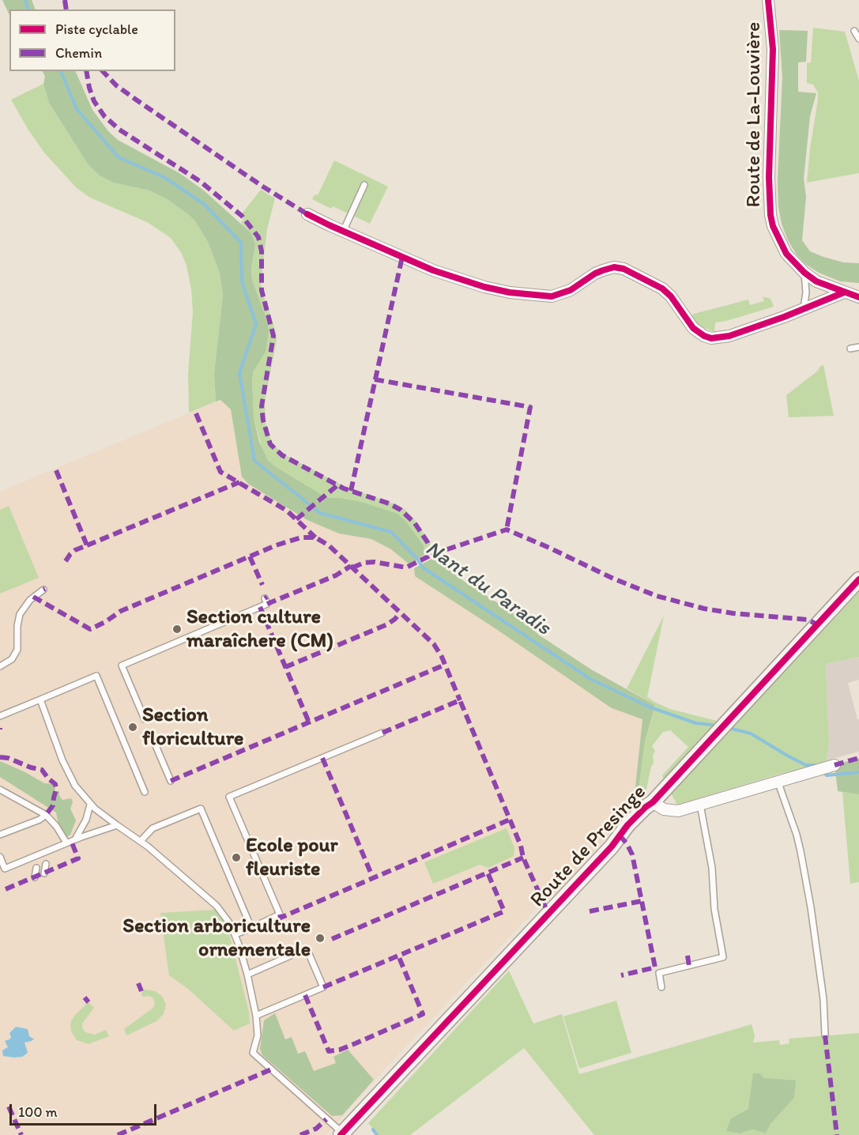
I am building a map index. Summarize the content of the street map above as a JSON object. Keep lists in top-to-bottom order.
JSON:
{
  "streets": {
    "street": ["Route de La-Louvière", "Route de Presinge"]
  },
  "water": ["Nant du Paradis"],
  "places": [
    "Section culture maraîchere (CM)",
    "Section floriculture",
    "Ecole pour fleuriste",
    "Section arboriculture ornementale"
  ],
  "legend": ["Piste cyclable", "Chemin"],
  "scale_bar": "100 m"
}
